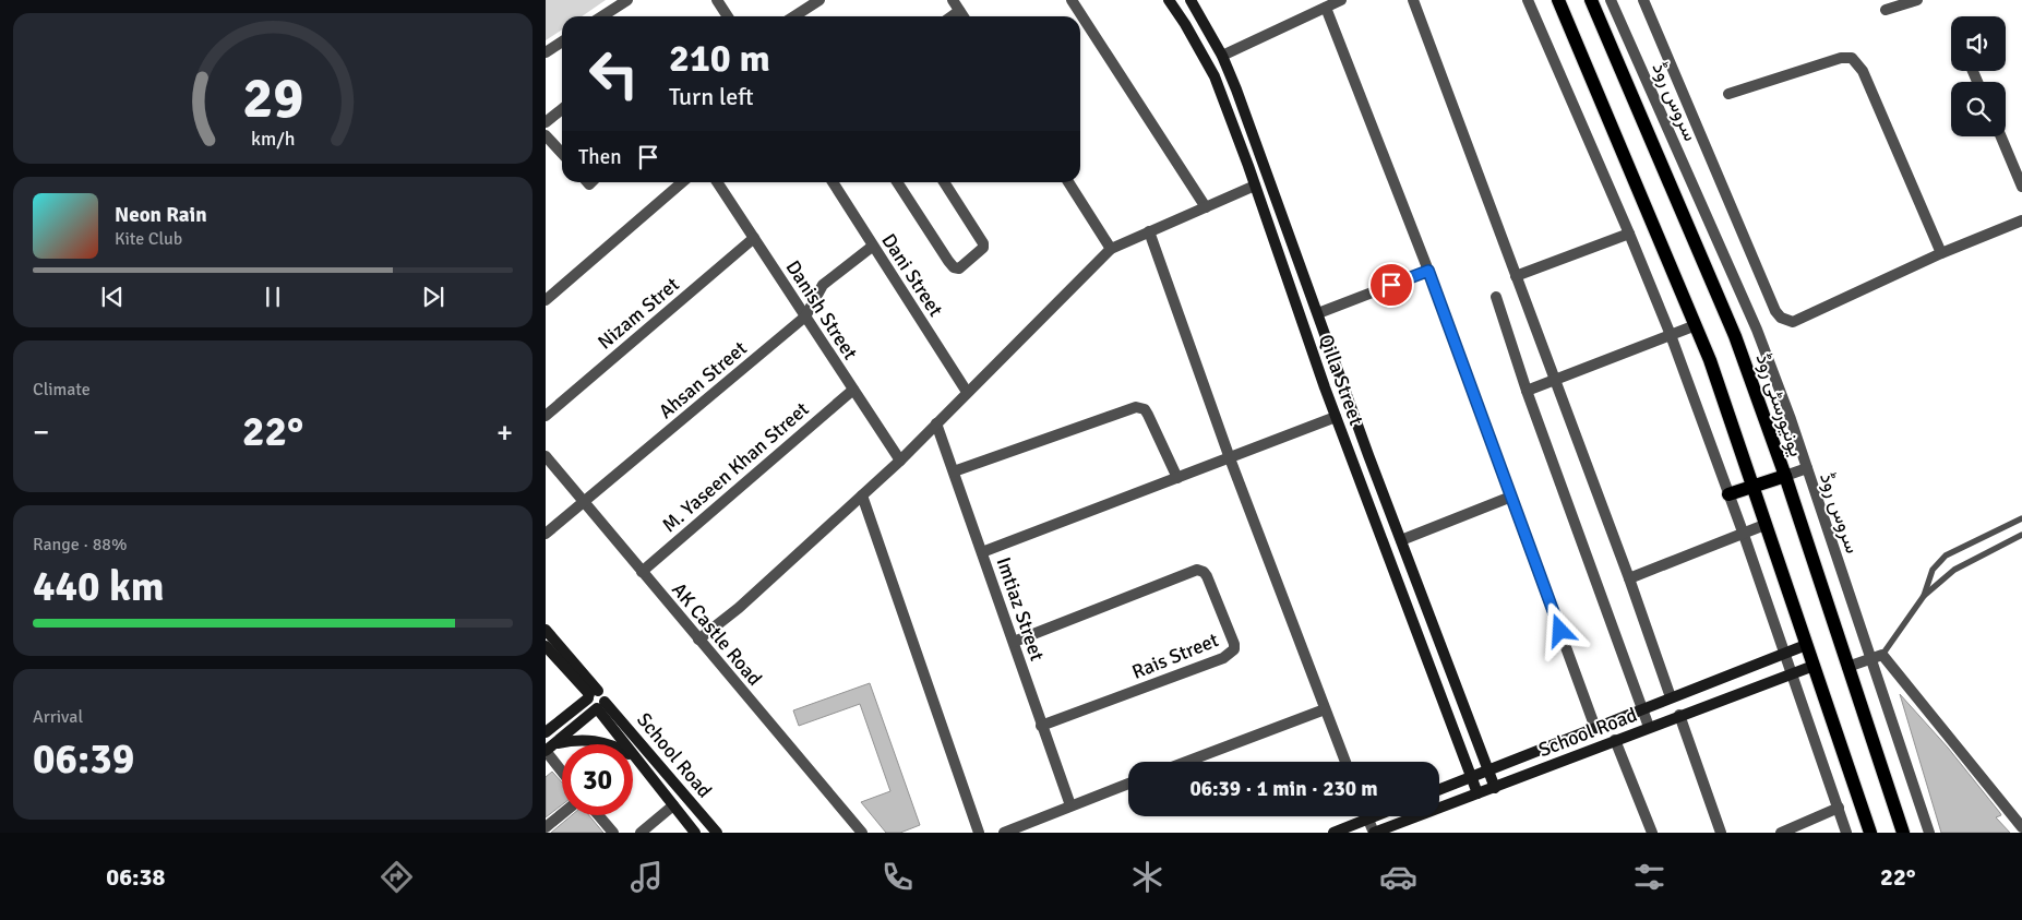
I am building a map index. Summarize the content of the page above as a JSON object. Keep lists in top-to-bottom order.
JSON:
{
  "streets": {
    "main road": ["یونیورسٹی روڈ"],
    "street": [
      "سروس روڈ",
      "Dani Street",
      "Danish Street",
      "Nizam Stret",
      "Ahsan Street",
      "Qilla Street",
      "M. Yaseen Khan Street",
      "Imtiaz Street",
      "AK Castle Road",
      "Rais Street",
      "School Road"
    ]
  },
  "crossings": [
    ["Dani Street", "Ahsan Street"],
    ["Danish Street", "Nizam Stret"],
    ["Danish Street", "Ahsan Street"],
    ["Danish Street", "M. Yaseen Khan Street"],
    ["Ahsan Street", "AK Castle Road"],
    ["Qilla Street", "School Road"],
    ["M. Yaseen Khan Street", "AK Castle Road"],
    ["Imtiaz Street", "Rais Street"]
  ],
  "page": {
    "turn": ["210 m", "Turn left"],
    "then": "Then",
    "song": ["Neon Rain", "Kite Club"],
    "tile": [
      "Climate",
      ["Range · 88%", "440 km"],
      ["Arrival", "06:39"]
    ],
    "heat": ["−", "22°", "+"],
    "limit": "30",
    "trip": "06:39 · 1 min · 230 m",
    "tabs": ["06:38", "22°"],
    "gauge": ["29", "km/h"]
  }
}
